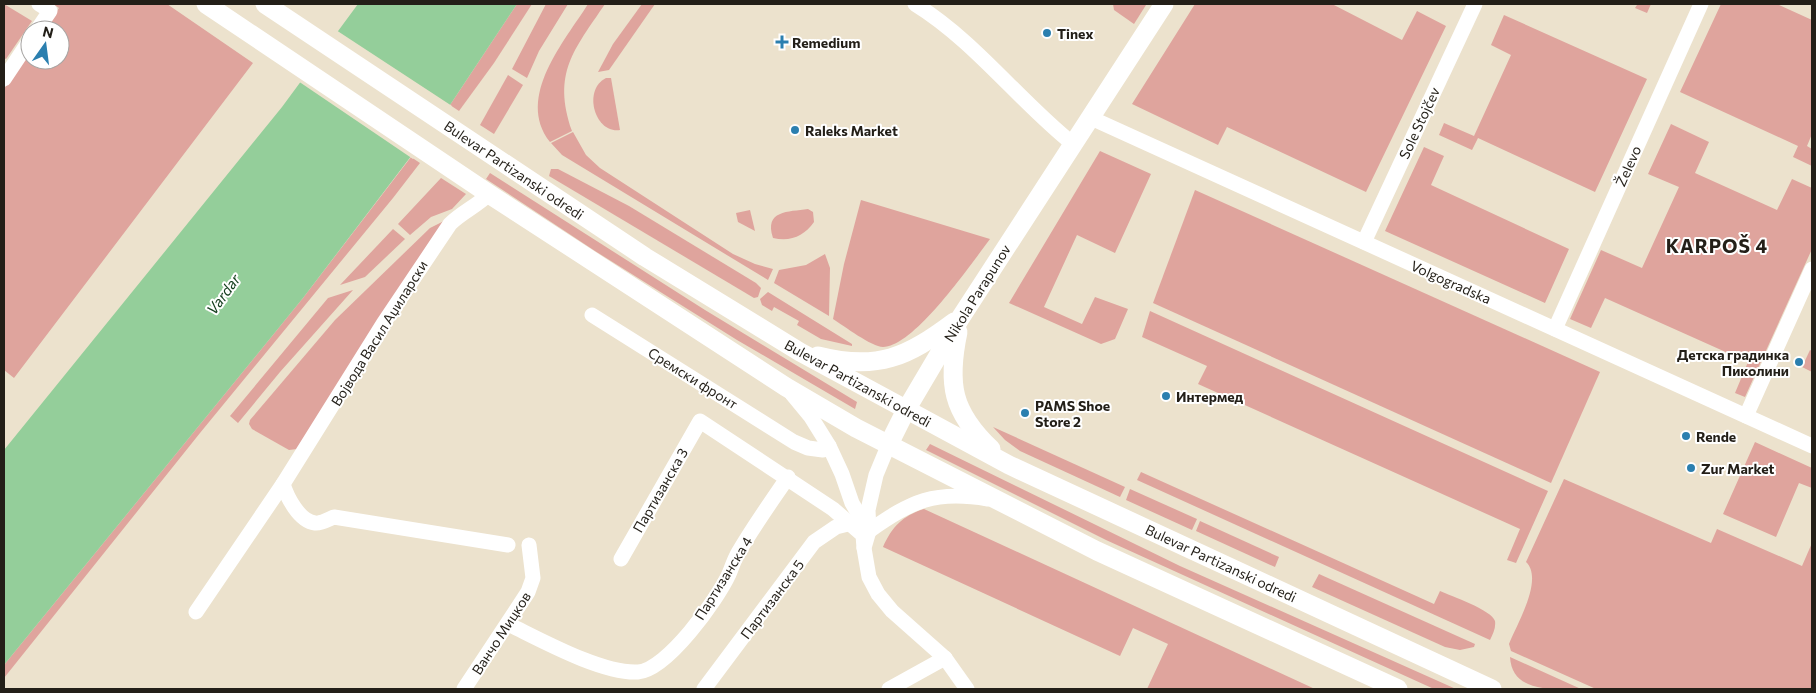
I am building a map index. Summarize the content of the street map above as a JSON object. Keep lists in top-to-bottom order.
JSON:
{
  "streets": {
    "street": [
      "Sole Stojčev",
      "Želevo",
      "Bulevar Partizanski odredi",
      "Volgogradska",
      "Nikola Parapunov",
      "Војвода Васил Аџиларски",
      "Сремски фронт",
      "Партизанска 3",
      "Партизанска 4",
      "Партизанска 5",
      "Ванчо Мицков"
    ]
  },
  "crossings": [
    ["Sole Stojčev", "Volgogradska"],
    ["Želevo", "Volgogradska"],
    ["Bulevar Partizanski odredi", "Nikola Parapunov"],
    ["Volgogradska", "Nikola Parapunov"],
    ["Партизанска 3", "Партизанска 4"],
    ["Партизанска 4", "Ванчо Мицков"]
  ],
  "districts": ["KARPOŠ 4"],
  "water": ["Vardar"],
  "places": {
    "other": [
      "Tinex",
      "Raleks Market",
      "Детска градинка Пиколини",
      "Интермед",
      "PAMS Shoe Store 2",
      "Rende",
      "Zur Market"
    ],
    "health": ["Remedium"]
  },
  "north": "top"
}
